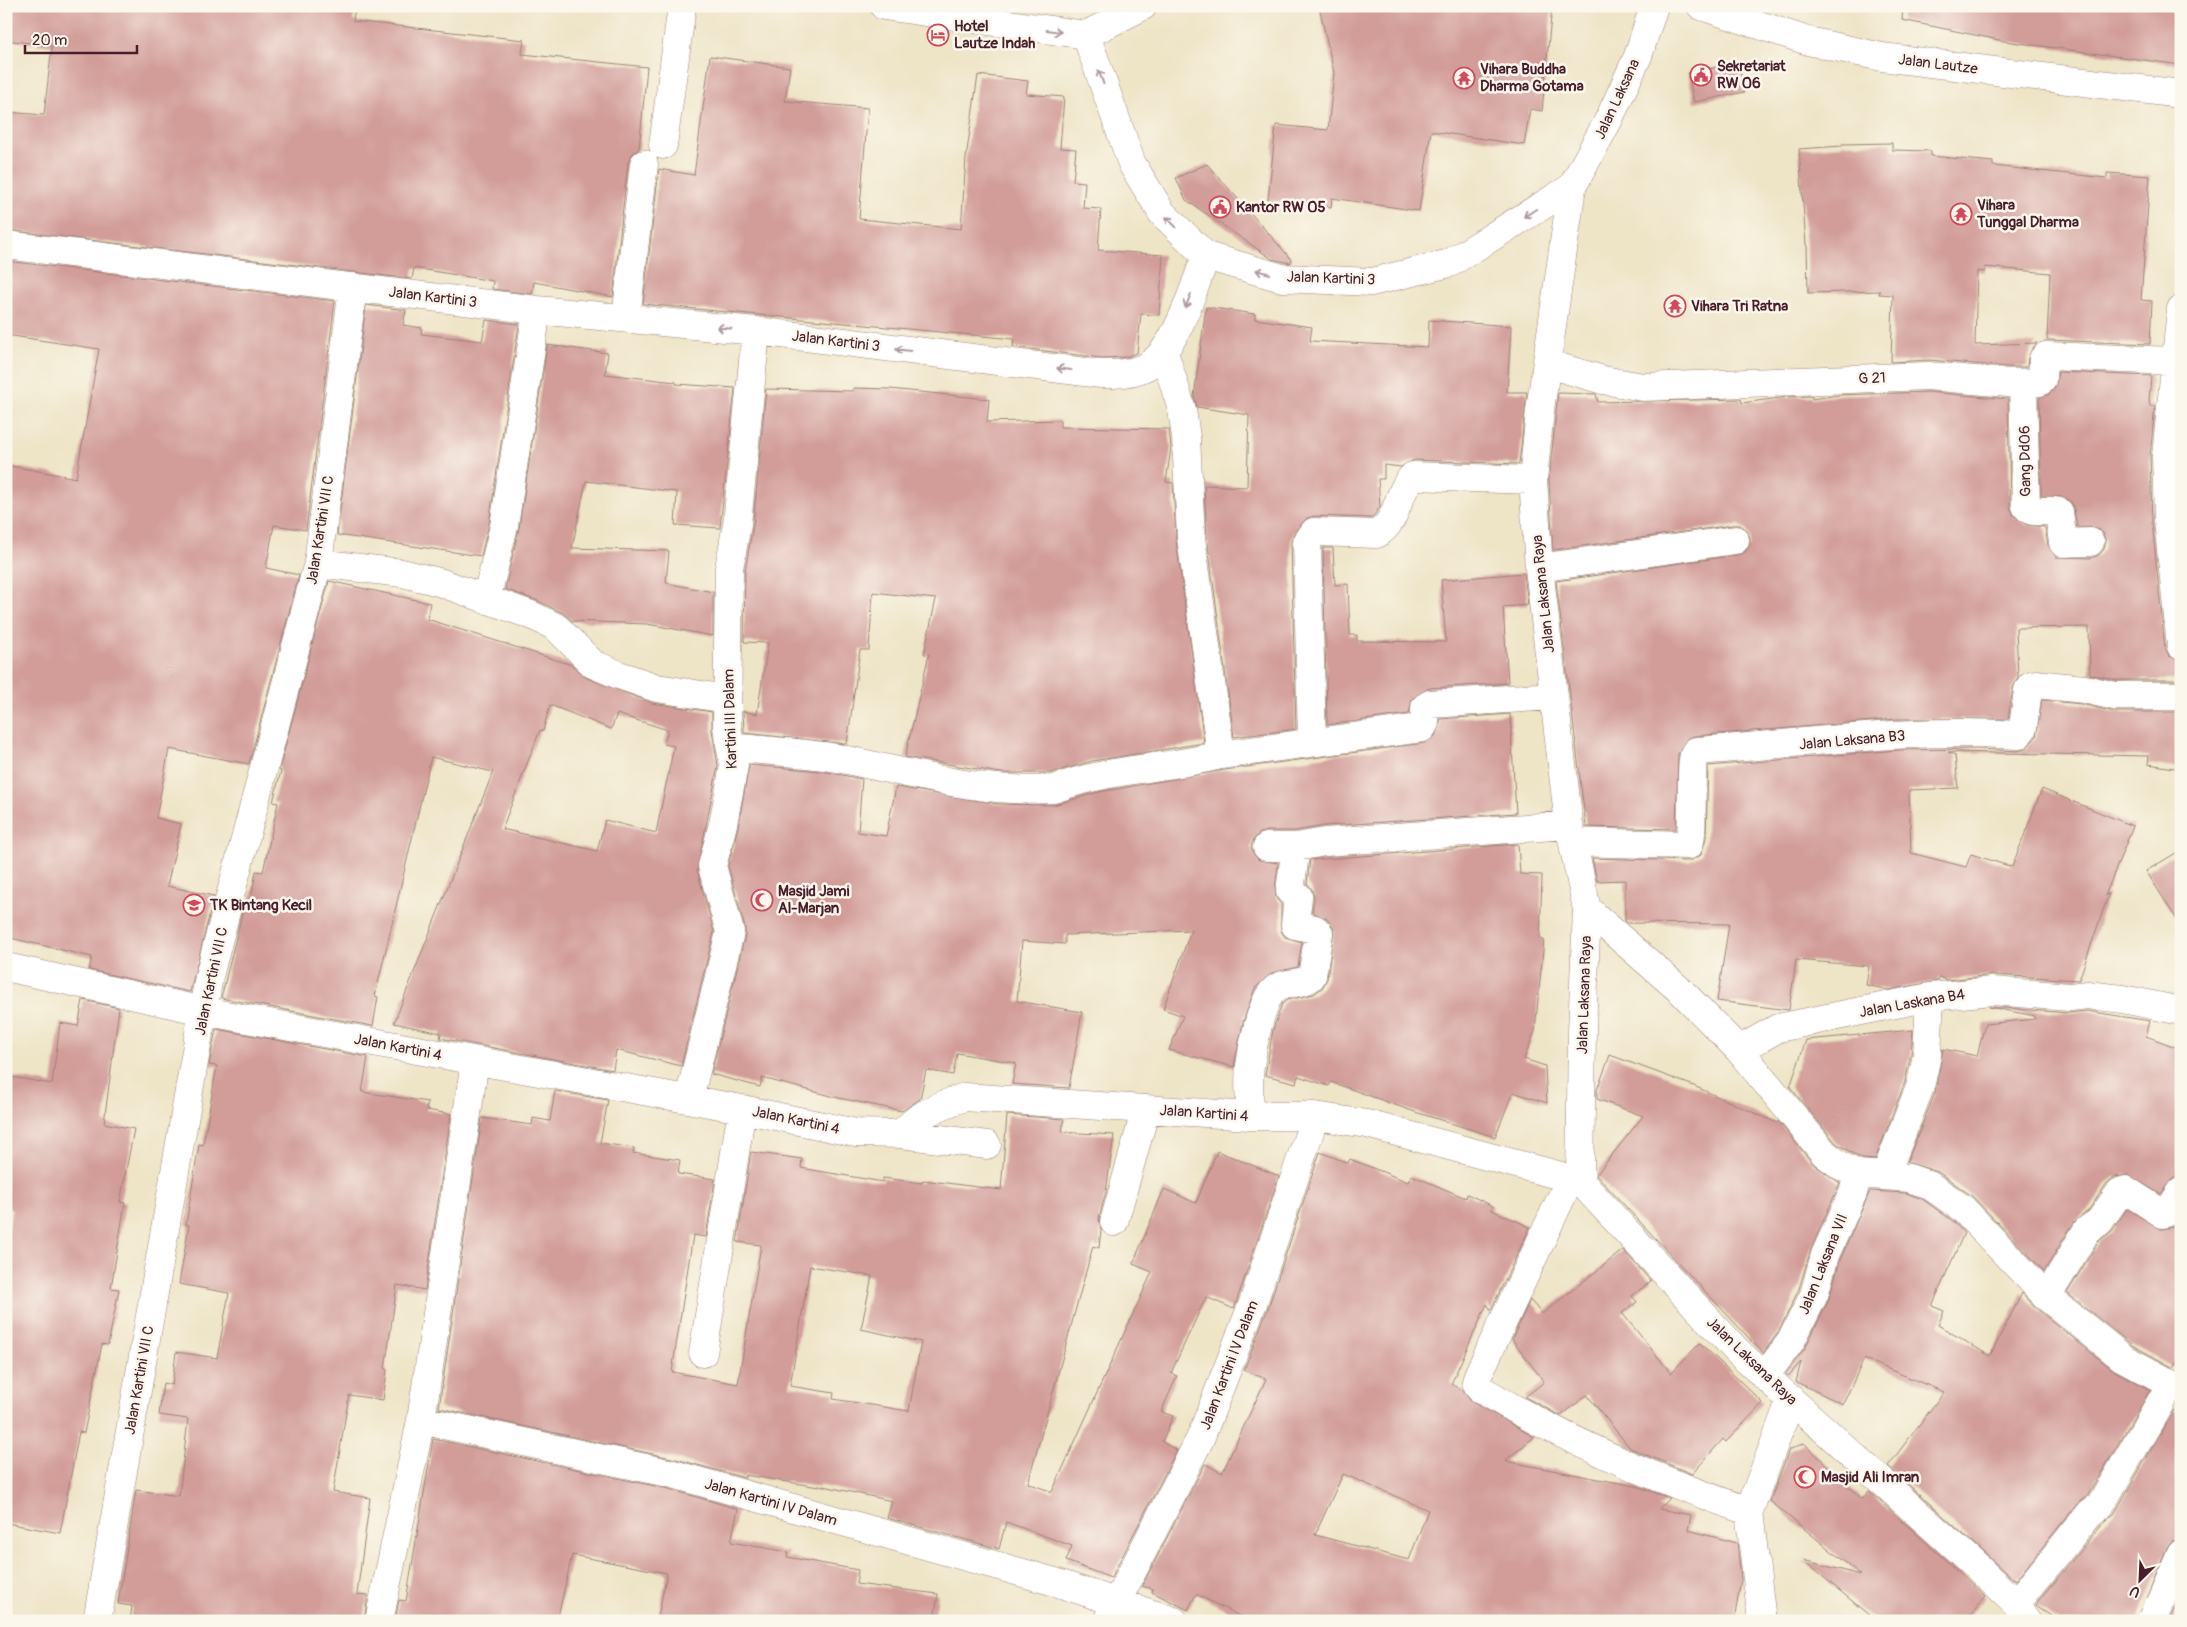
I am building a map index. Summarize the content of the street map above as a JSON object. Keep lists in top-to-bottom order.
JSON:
{
  "streets": {
    "street": [
      "Jalan Lautze",
      "Jalan Laksana",
      "Jalan Kartini 3",
      "G 21",
      "Gang Dd06",
      "Jalan Kartini VII C",
      "Jalan Laksana Raya",
      "Kartini III Dalam",
      "Jalan Laksana B3",
      "Jalan Laskana B4",
      "Jalan Kartini 4",
      "Jalan Laksana VII",
      "Jalan Kartini IV Dalam"
    ]
  },
  "crossings": [
    ["Jalan Laksana", "Jalan Kartini 3"],
    ["Jalan Laksana", "Jalan Laksana Raya"],
    ["Jalan Kartini 3", "Jalan Kartini VII C"],
    ["Jalan Kartini 3", "Jalan Laksana Raya"],
    ["Jalan Kartini 3", "Kartini III Dalam"],
    ["G 21", "Gang Dd06"],
    ["G 21", "Jalan Laksana Raya"],
    ["Jalan Kartini VII C", "Jalan Kartini 4"],
    ["Jalan Laksana Raya", "Jalan Laksana B3"],
    ["Jalan Laksana Raya", "Jalan Kartini 4"],
    ["Jalan Laksana Raya", "Jalan Laksana VII"],
    ["Kartini III Dalam", "Jalan Kartini 4"],
    ["Jalan Kartini 4", "Jalan Kartini IV Dalam"]
  ],
  "one_way": ["Jalan Kartini 3"],
  "places": {
    "hotel": ["Hotel Lautze Indah"],
    "public building": ["Sekretariat RW 06", "Kantor RW 05"],
    "temple": ["Vihara Buddha Dharma Gotama", "Vihara Tunggal Dharma", "Vihara Tri Ratna"],
    "mosque": ["Masjid Jami Al-Marjan", "Masjid Ali Imran"],
    "school or university": ["TK Bintang Kecil"]
  },
  "scale_bar": "20 m",
  "north": "bottom left"
}
